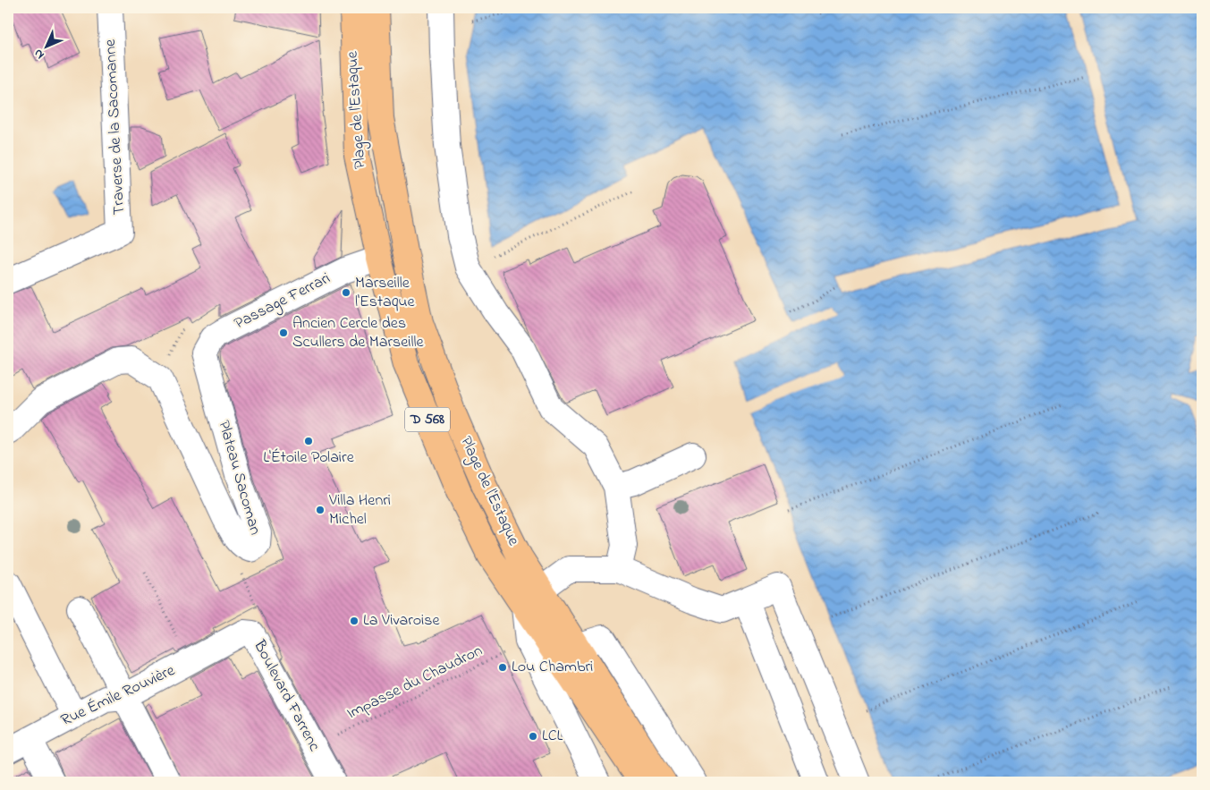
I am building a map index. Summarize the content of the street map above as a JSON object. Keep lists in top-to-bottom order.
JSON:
{
  "streets": {
    "main road": ["Plage de l'Estaque", "D 568"],
    "street": [
      "Traverse de la Sacomanne",
      "Passage Ferrari",
      "Plateau Sacoman",
      "Rue Émile Rouvière",
      "Boulevard Farrenc"
    ],
    "path": ["Impasse du Chaudron"]
  },
  "crossings": [
    ["Plage de l'Estaque", "Passage Ferrari"],
    ["Plage de l'Estaque", "Impasse du Chaudron"],
    ["Passage Ferrari", "Plateau Sacoman"],
    ["Impasse du Chaudron", "Boulevard Farrenc"],
    ["Rue Émile Rouvière", "Boulevard Farrenc"]
  ],
  "places": [
    "Marseille l'Estaque",
    "Ancien Cercle des Scullers de Marseille",
    "L'Étoile Polaire",
    "Villa Henri Michel",
    "La Vivaroise",
    "Lou Chambri",
    "LCL"
  ],
  "north": "bottom left"
}
